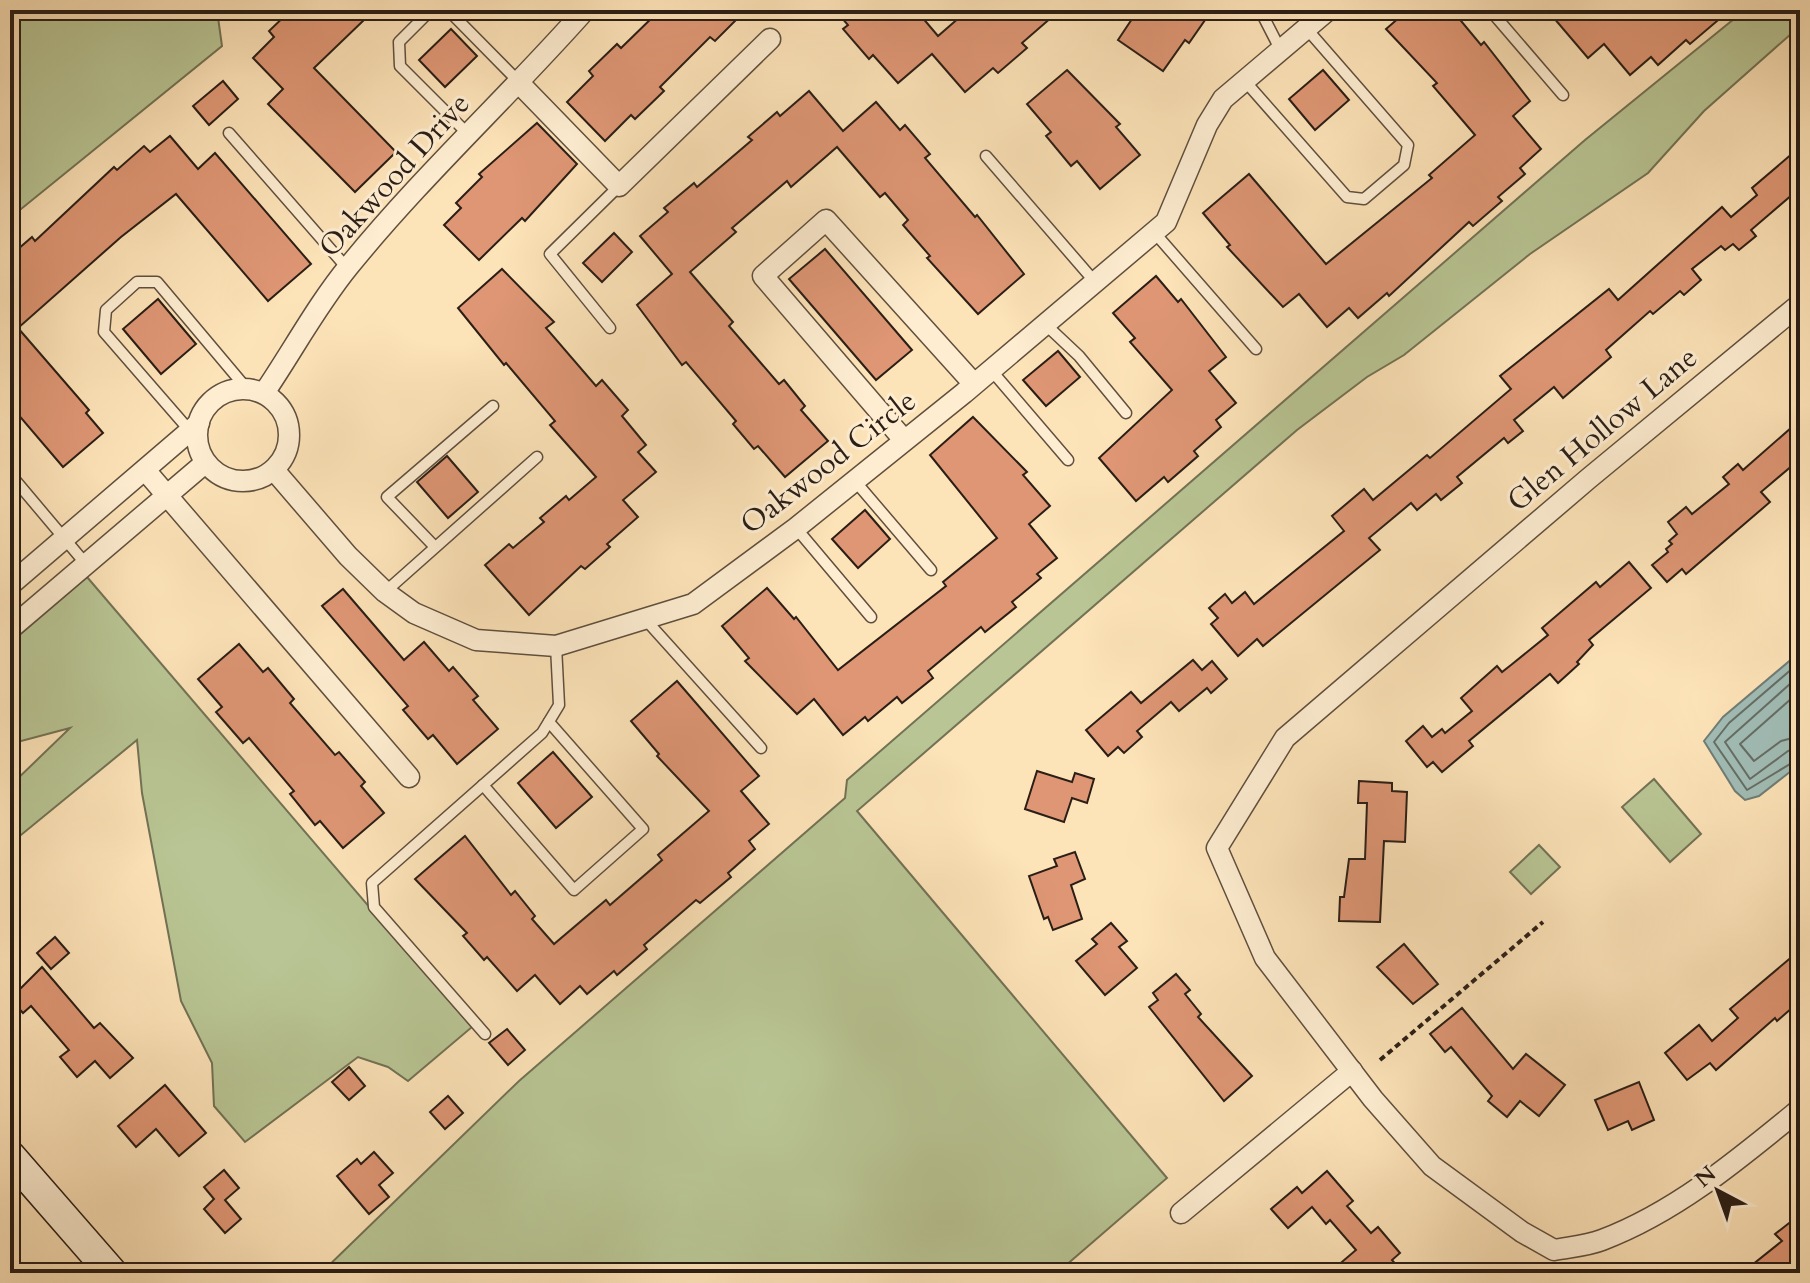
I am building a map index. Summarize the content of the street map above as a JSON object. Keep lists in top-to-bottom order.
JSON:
{
  "streets": {
    "street": ["Oakwood Drive", "Glen Hollow Lane", "Oakwood Circle"]
  },
  "crossings": [
    ["Oakwood Drive", "Oakwood Circle"]
  ],
  "north": "top left"
}
